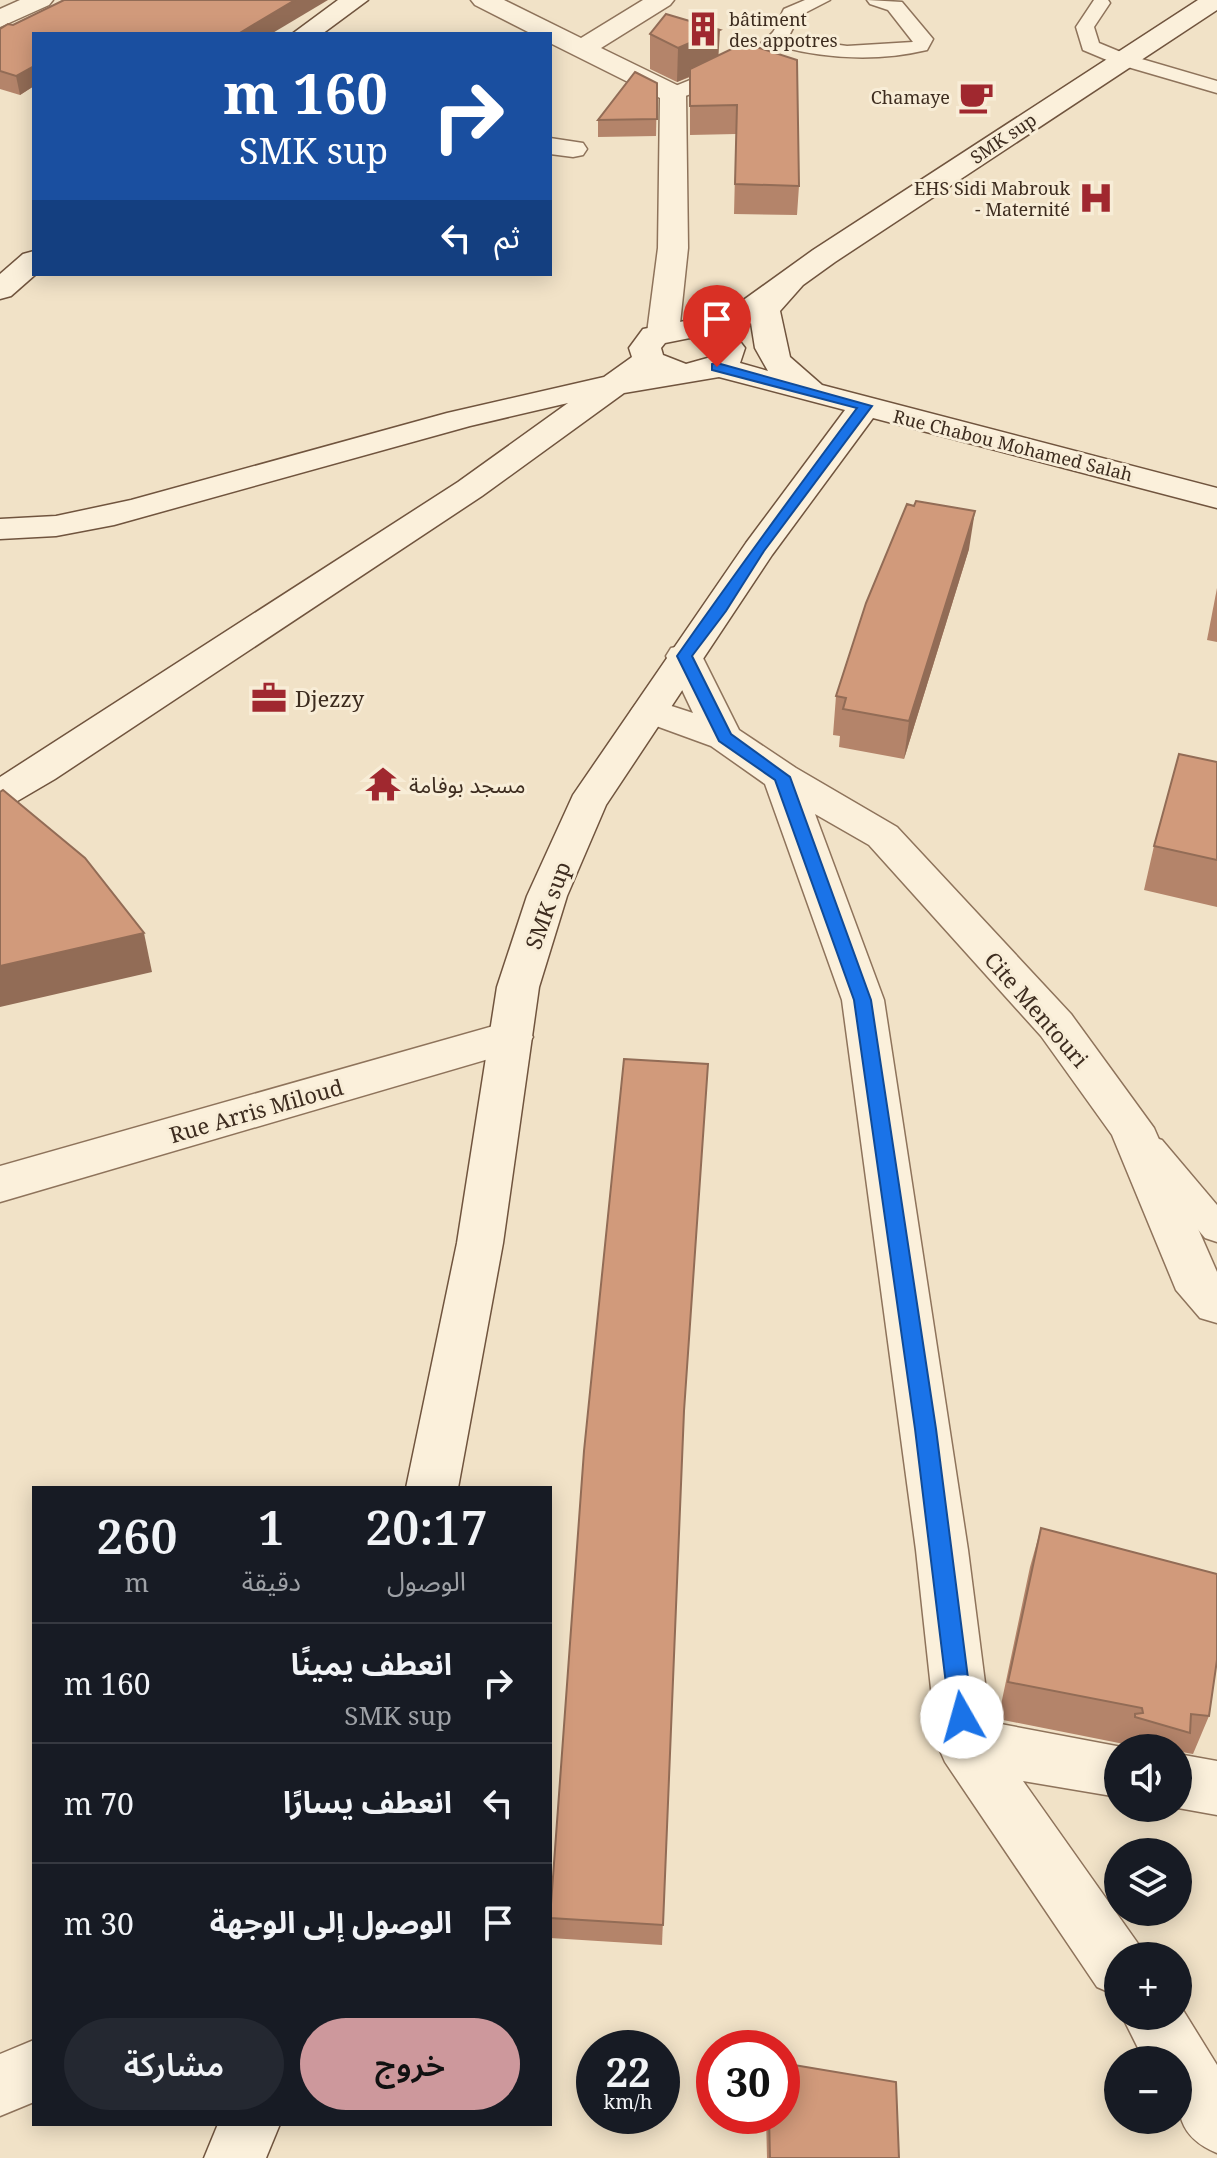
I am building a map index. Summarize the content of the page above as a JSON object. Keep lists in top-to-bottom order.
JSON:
{
  "streets": {
    "main road": [
      "SMK sup",
      "Rue Chabou Mohamed Salah",
      "Cite Mentouri",
      "Rue Arris Miloud"
    ]
  },
  "crossings": [
    ["SMK sup", "Rue Chabou Mohamed Salah"],
    ["SMK sup", "Cite Mentouri"],
    ["SMK sup", "Rue Arris Miloud"]
  ],
  "places": {
    "building": ["bâtiment des appotres"],
    "cafe": ["Chamaye"],
    "hospital": ["EHS Sidi Mabrouk - Maternité"],
    "office": ["Djezzy"],
    "temple": ["مسجد بوفامة"]
  },
  "page": {
    "turn": ["160 m", "SMK sup"],
    "then": "ثم",
    "eta": [
      "20:17",
      "الوصول",
      "1",
      "دقيقة",
      "260",
      "m"
    ],
    "list": [
      {
        "name": "انعطف يمينًا",
        "note": "SMK sup",
        "value": "160 m"
      },
      {
        "name": "انعطف يسارًا",
        "value": "70 m"
      },
      {
        "name": "الوصول إلى الوجهة",
        "value": "30 m"
      }
    ],
    "map_buttons": ["+", "−"],
    "buttons": ["خروج", "مشاركة"],
    "speed": "22 km/h",
    "limit": "30"
  }
}
